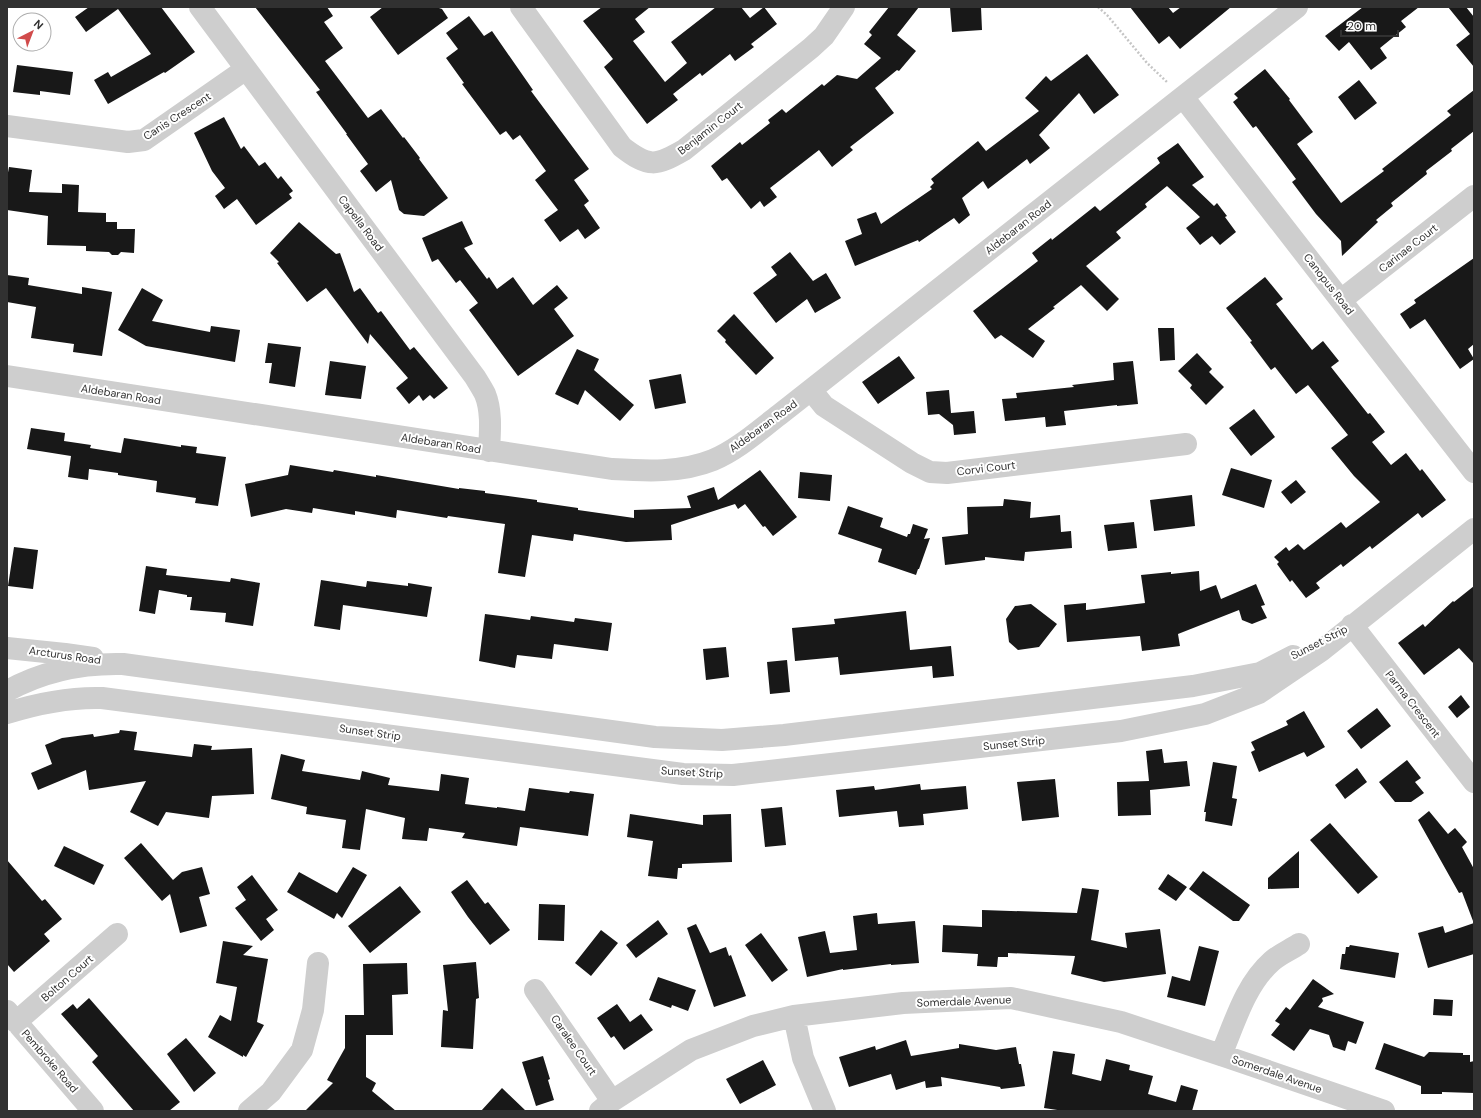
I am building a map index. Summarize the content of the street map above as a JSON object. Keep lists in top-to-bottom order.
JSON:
{
  "streets": {
    "street": [
      "Canis Crescent",
      "Benjamin Court",
      "Capella Road",
      "Aldebaran Road",
      "Carinae Court",
      "Canopus Road",
      "Corvi Court",
      "Sunset Strip",
      "Arcturus Road",
      "Parma Crescent",
      "Bolton Court",
      "Somerdale Avenue",
      "Caralee Court",
      "Pembroke Road"
    ]
  },
  "crossings": [
    ["Canis Crescent", "Capella Road"],
    ["Capella Road", "Aldebaran Road"],
    ["Aldebaran Road", "Canopus Road"],
    ["Aldebaran Road", "Corvi Court"],
    ["Carinae Court", "Canopus Road"],
    ["Sunset Strip", "Arcturus Road"],
    ["Sunset Strip", "Parma Crescent"],
    ["Bolton Court", "Pembroke Road"],
    ["Somerdale Avenue", "Caralee Court"]
  ],
  "scale_bar": "20 m",
  "north": "top right"
}
